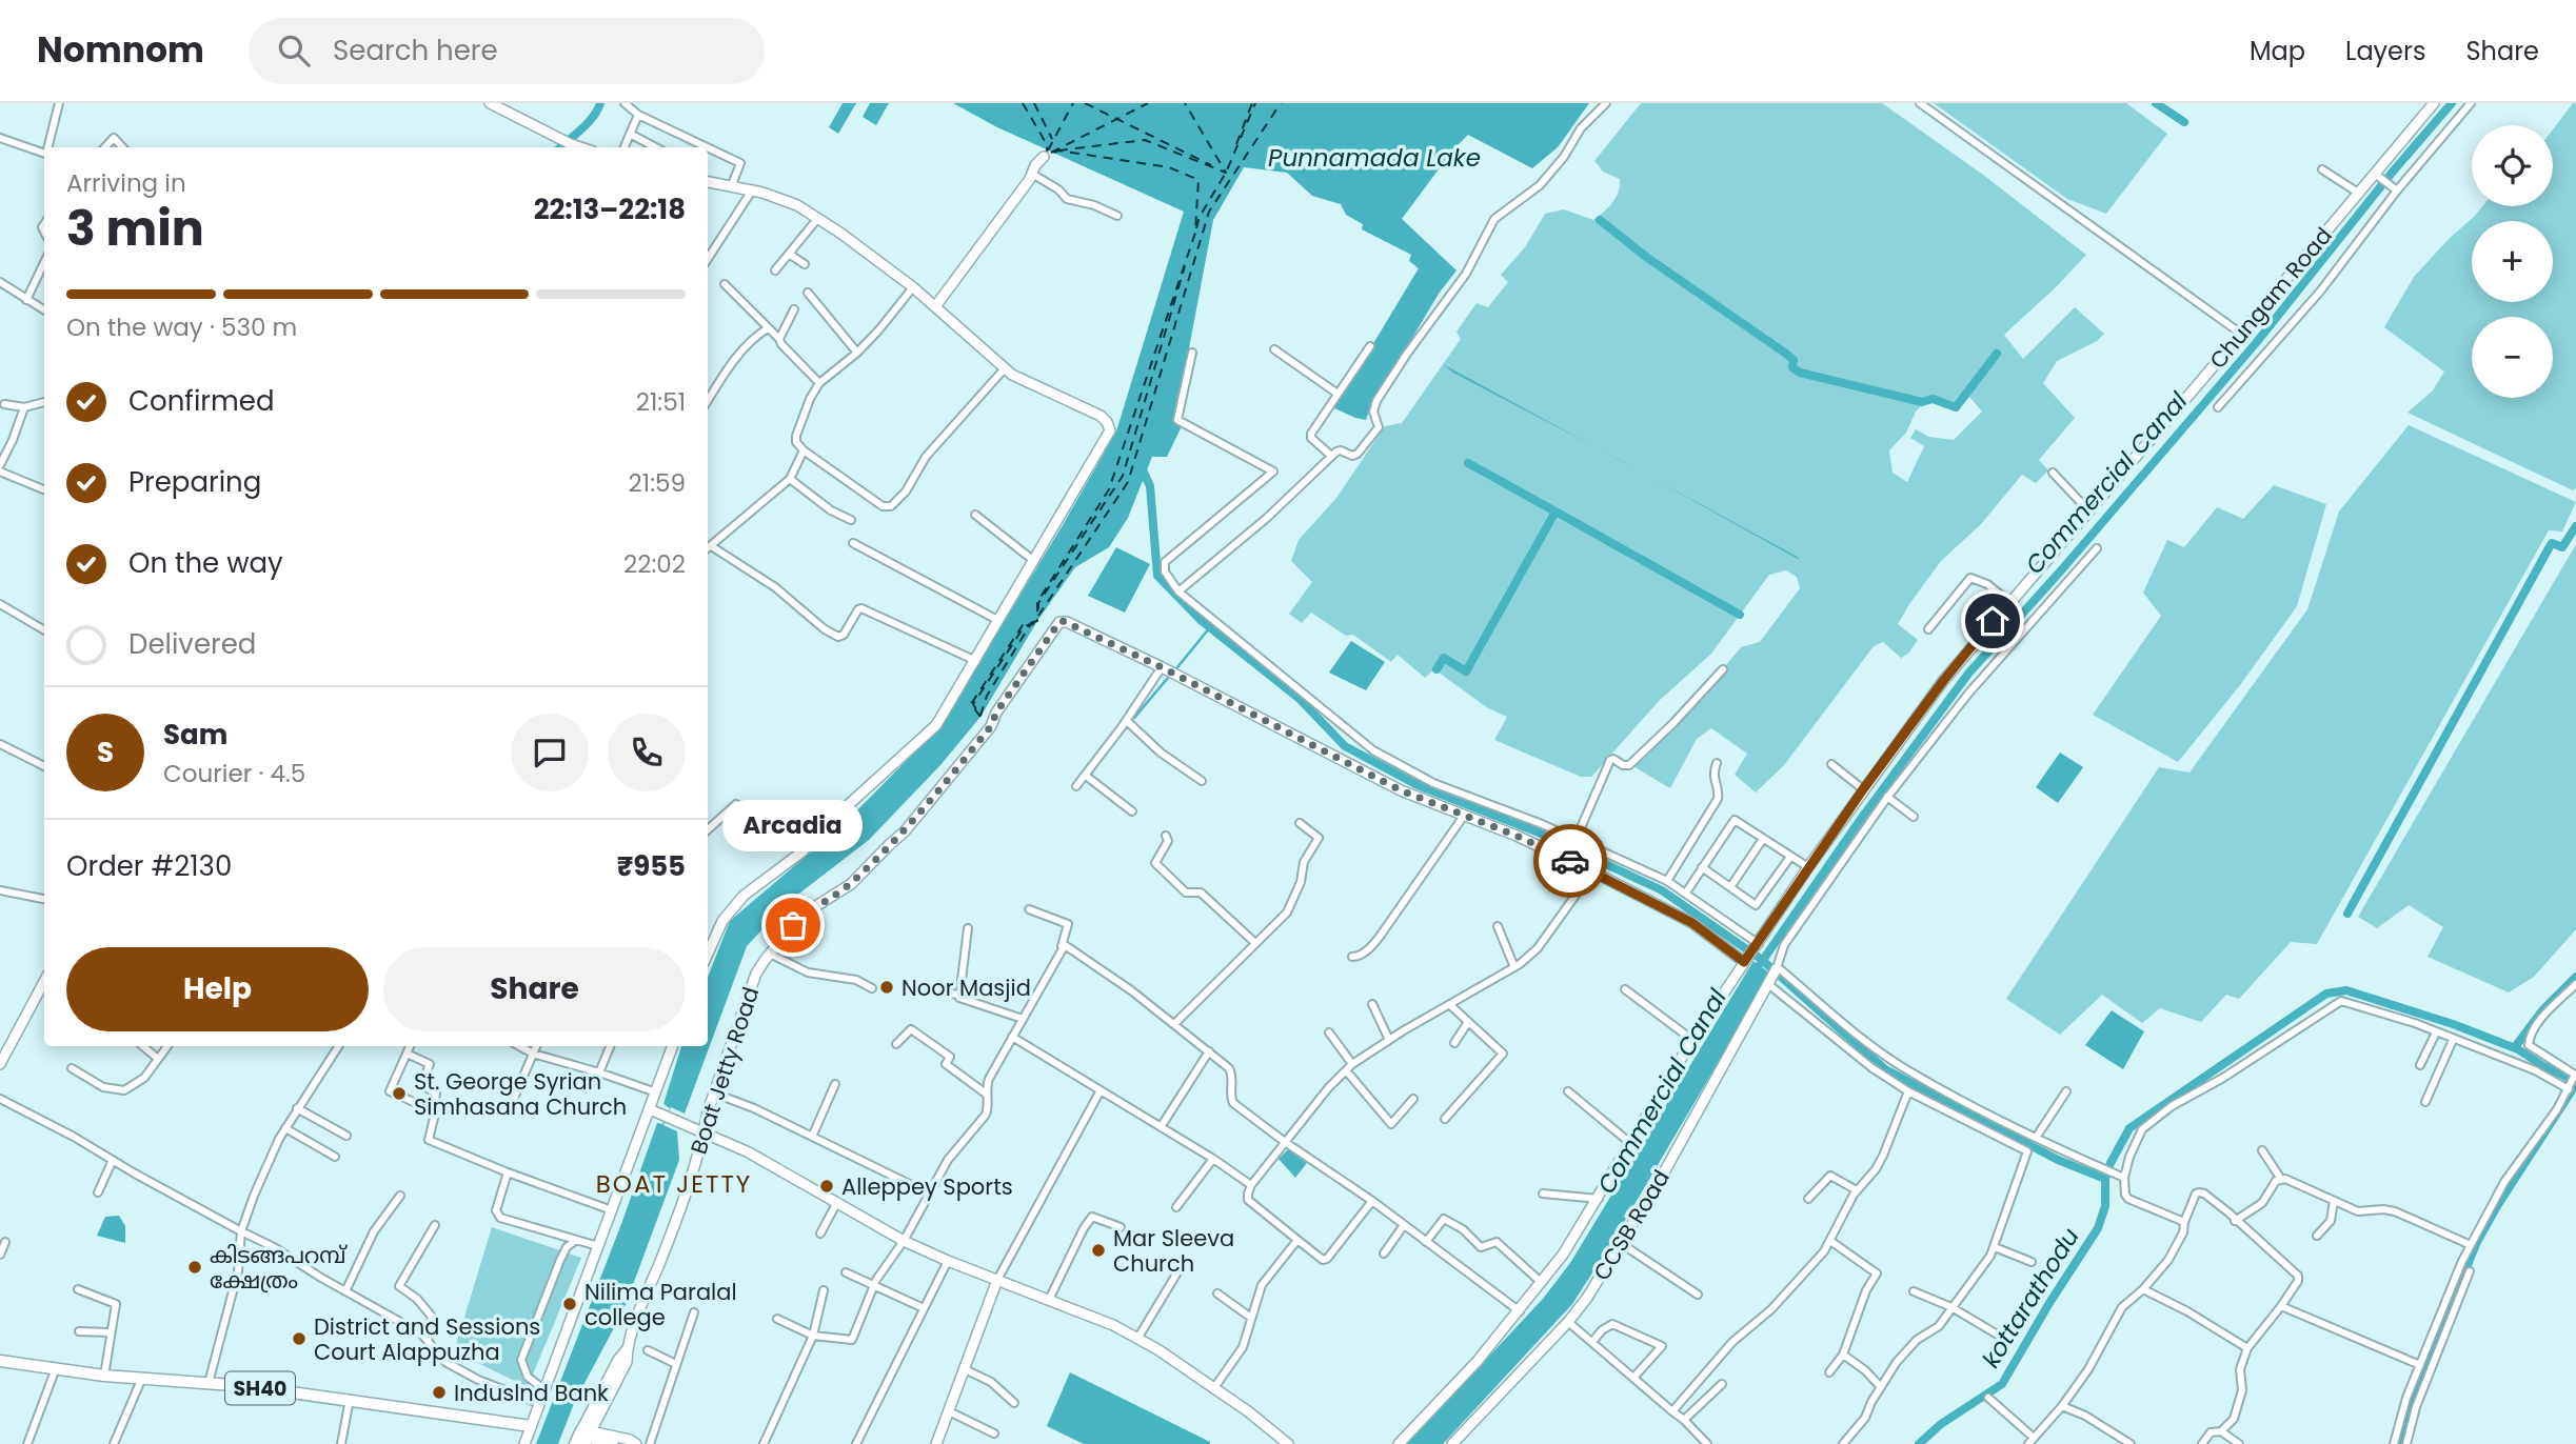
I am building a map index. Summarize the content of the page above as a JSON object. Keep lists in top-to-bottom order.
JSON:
{
  "streets": {
    "main road": [
      "Chungam Road",
      "Boat Jetty Road",
      "CCSB Road",
      "SH40"
    ]
  },
  "districts": ["BOAT JETTY"],
  "water": ["Punnamada Lake", "Commercial Canal", "kottarathodu"],
  "places": [
    "Arcadia",
    "Noor Masjid",
    "St. George Syrian Simhasana Church",
    "Alleppey Sports",
    "Mar Sleeva Church",
    "കിടങ്ങപറമ്പ് ക്ഷേത്രം",
    "Nilima Paralal college",
    "District and Sessions Court Alappuzha",
    "Induslnd Bank"
  ],
  "page": {
    "header": "Nomnom",
    "search": "Search here",
    "nav": ["Map", "Layers", "Share"],
    "map_buttons": ["+", "−"],
    "heading": ["3 min", "Arriving in", "22:13–22:18"],
    "panel": [
      "Sam",
      "Courier · 4.5",
      "Order #2130",
      "₹955"
    ],
    "bar": "On the way · 530 m",
    "list": [
      ["Confirmed", "21:51"],
      ["Preparing", "21:59"],
      ["On the way", "22:02"],
      "Delivered"
    ],
    "round": "S",
    "bubble": "Arcadia",
    "buttons": ["Help", "Share"]
  }
}
